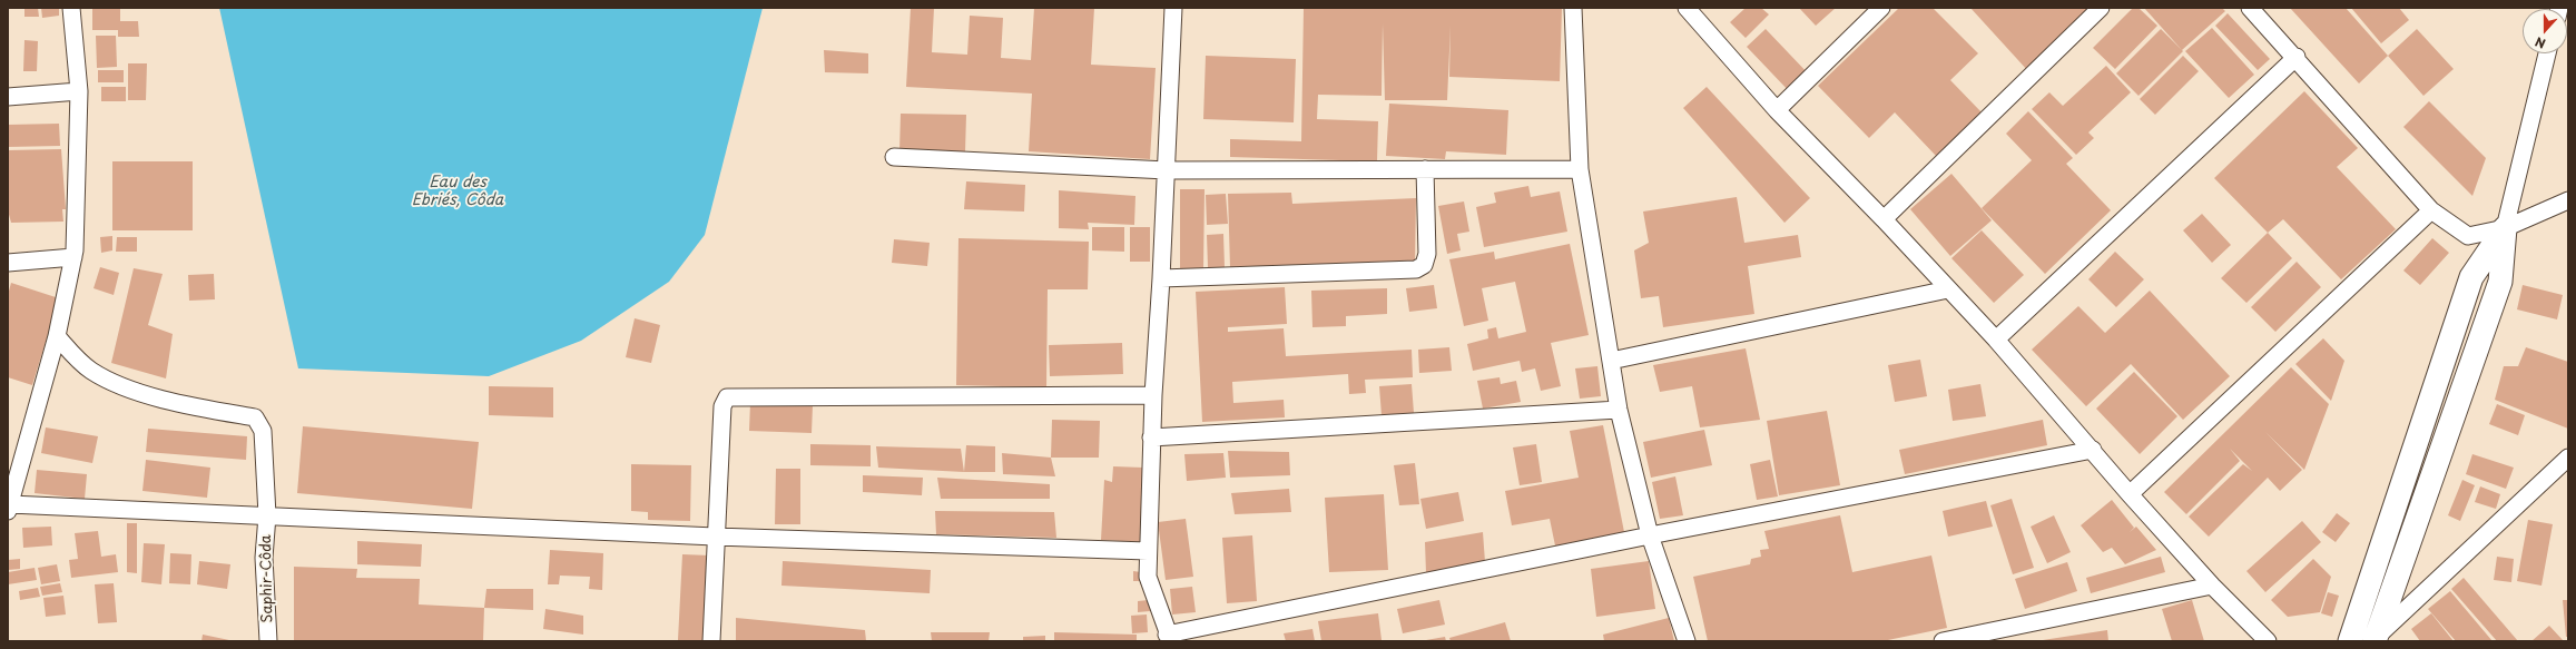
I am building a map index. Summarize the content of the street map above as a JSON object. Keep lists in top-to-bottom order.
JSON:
{
  "streets": {
    "street": ["Saphir-Côda"]
  },
  "water": ["Eau des Ebriés, Côda"],
  "north": "bottom"
}
